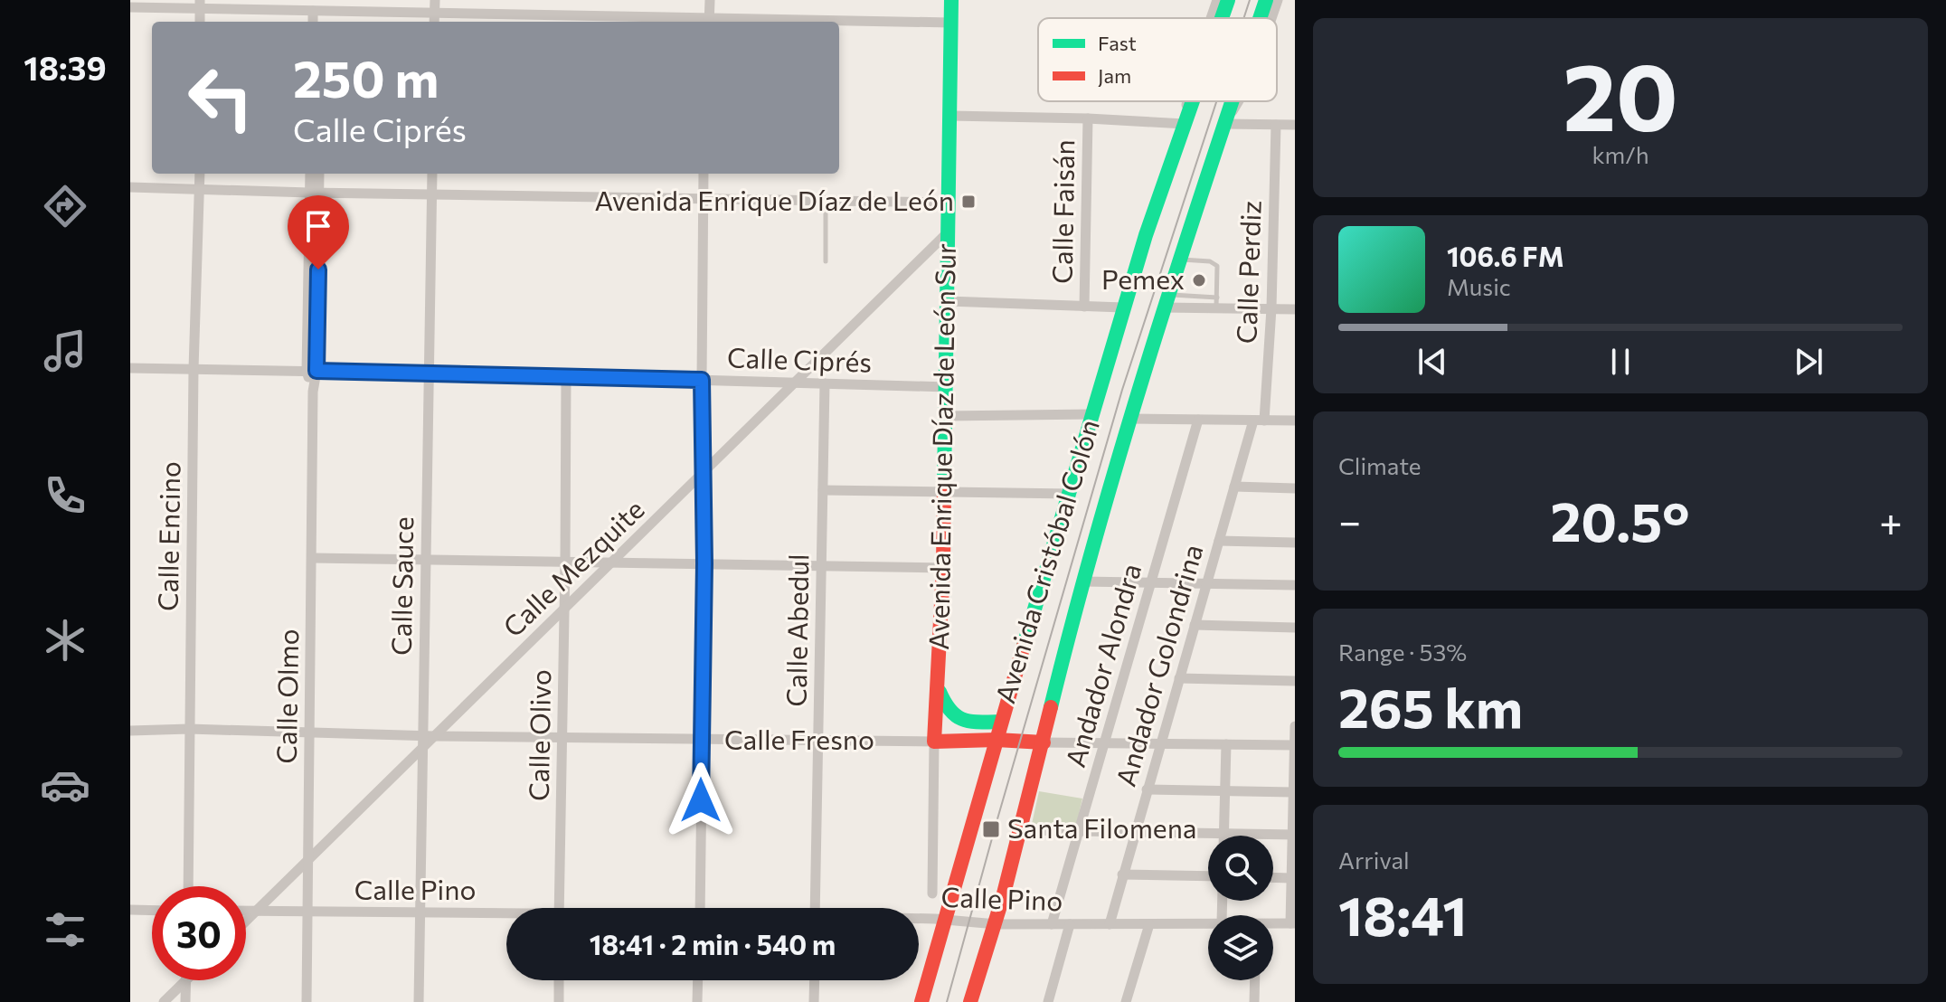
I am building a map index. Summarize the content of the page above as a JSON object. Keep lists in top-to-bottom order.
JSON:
{
  "streets": {
    "main road": ["Avenida Enrique Díaz de León Sur", "Avenida Cristóbal Colón", "Calle Fresno"],
    "street": [
      "Calle Faisán",
      "Calle Perdiz",
      "Calle Ciprés",
      "Calle Encino",
      "Calle Mezquite",
      "Calle Sauce",
      "Calle Abedul",
      "Andador Alondra",
      "Andador Golondrina",
      "Calle Olmo",
      "Calle Olivo",
      "Calle Pino"
    ]
  },
  "crossings": [
    ["Calle Perdiz", "Andador Golondrina"],
    ["Calle Ciprés", "Avenida Enrique Díaz de León Sur"],
    ["Calle Ciprés", "Calle Encino"],
    ["Calle Ciprés", "Calle Mezquite"],
    ["Calle Ciprés", "Calle Sauce"],
    ["Calle Ciprés", "Calle Abedul"],
    ["Calle Ciprés", "Calle Olmo"],
    ["Calle Ciprés", "Calle Olivo"],
    ["Avenida Enrique Díaz de León Sur", "Calle Mezquite"],
    ["Avenida Enrique Díaz de León Sur", "Calle Fresno"],
    ["Calle Encino", "Calle Fresno"],
    ["Avenida Cristóbal Colón", "Calle Fresno"],
    ["Avenida Cristóbal Colón", "Calle Pino"],
    ["Calle Mezquite", "Calle Sauce"],
    ["Calle Mezquite", "Calle Olmo"],
    ["Calle Mezquite", "Calle Olivo"],
    ["Calle Mezquite", "Calle Fresno"],
    ["Calle Mezquite", "Calle Pino"],
    ["Calle Sauce", "Calle Fresno"],
    ["Calle Sauce", "Calle Pino"],
    ["Calle Abedul", "Calle Fresno"],
    ["Andador Alondra", "Calle Fresno"],
    ["Andador Alondra", "Calle Pino"],
    ["Andador Golondrina", "Calle Fresno"],
    ["Andador Golondrina", "Calle Pino"],
    ["Calle Olmo", "Calle Fresno"],
    ["Calle Olmo", "Calle Pino"],
    ["Calle Olivo", "Calle Fresno"]
  ],
  "places": {
    "transit": ["Avenida Enrique Díaz de León", "Santa Filomena"],
    "other": ["Pemex"]
  },
  "legend": ["Fast", "Jam"],
  "page": {
    "tabs": "18:39",
    "tile": [
      ["20", "km/h"],
      "Climate",
      ["Range · 53%", "265 km"],
      ["Arrival", "18:41"]
    ],
    "turn": ["250 m", "Calle Ciprés"],
    "song": ["106.6 FM", "Music"],
    "heat": ["−", "20.5°", "+"],
    "limit": "30",
    "trip": "18:41 · 2 min · 540 m"
  }
}
